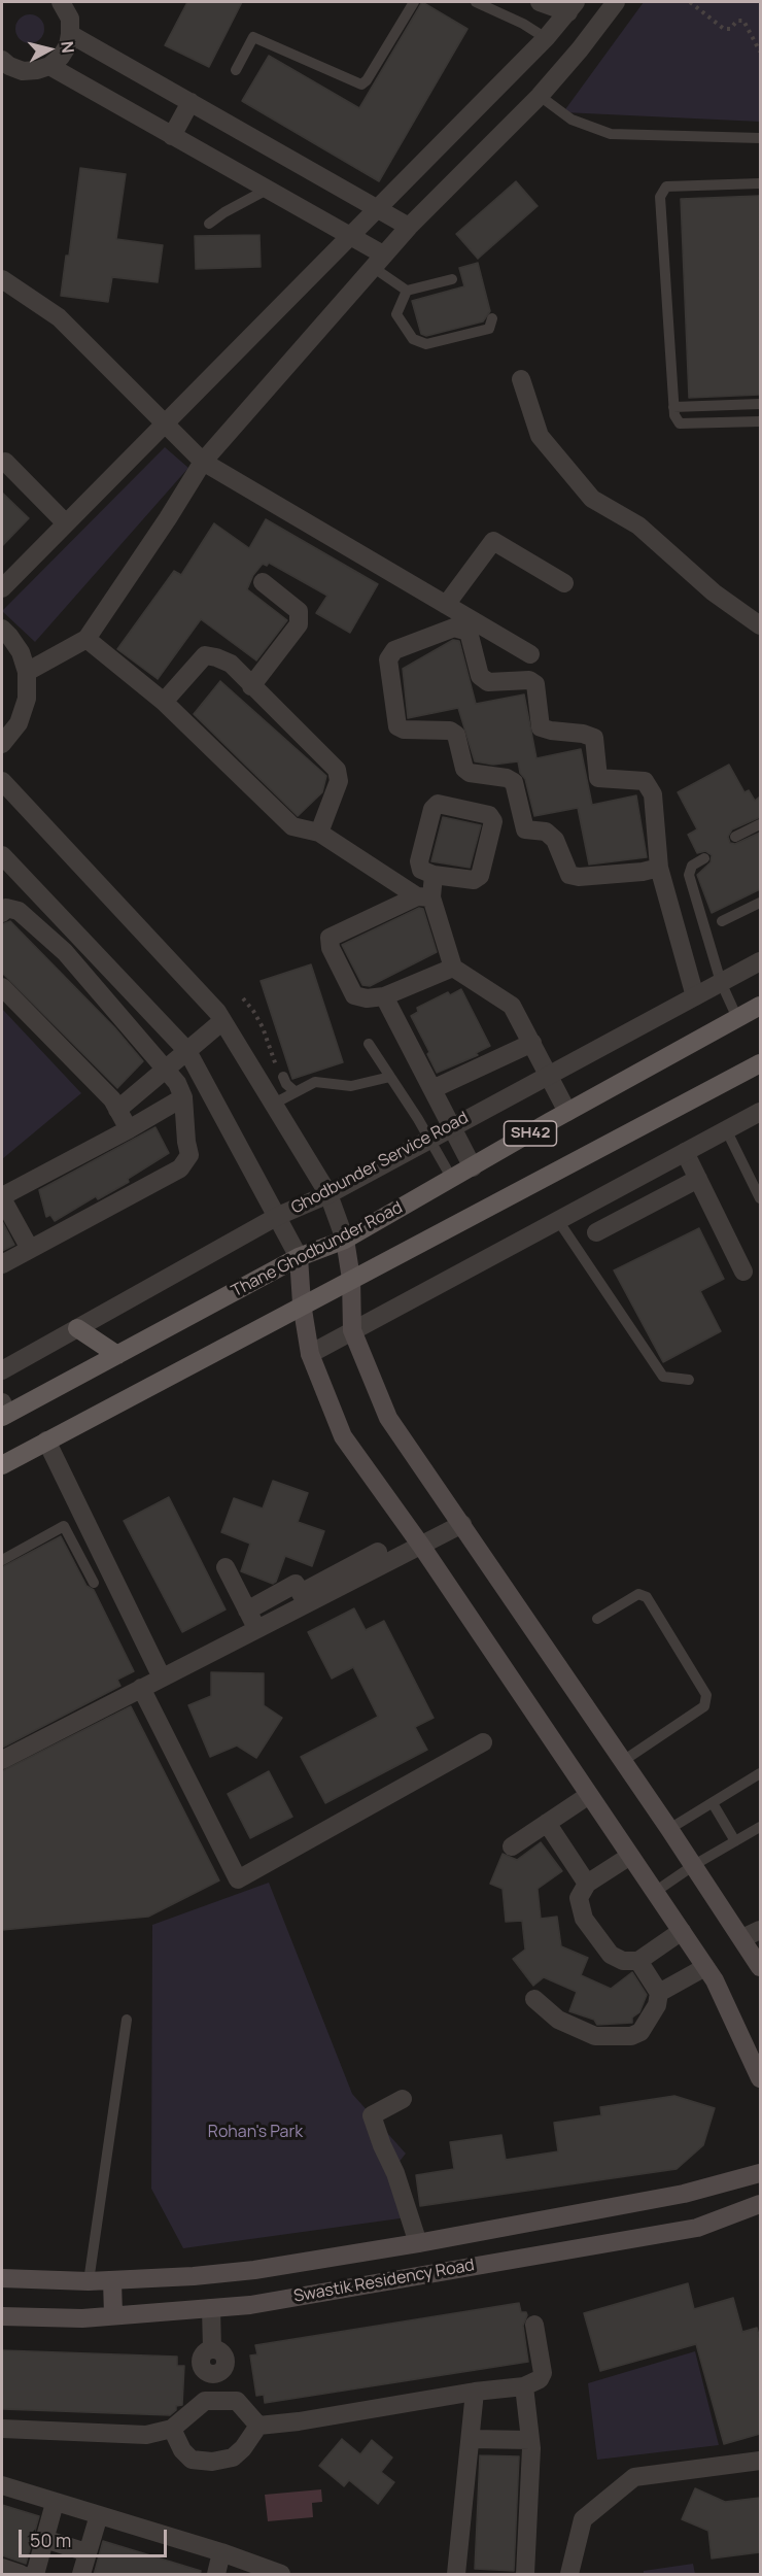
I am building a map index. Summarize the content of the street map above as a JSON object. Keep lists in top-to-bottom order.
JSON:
{
  "streets": {
    "main road": ["SH42", "Thane Ghodbunder Road", "Swastik Residency Road"],
    "street": ["Ghodbunder Service Road"]
  },
  "parks": ["Rohan's Park"],
  "scale_bar": "50 m",
  "north": "right"
}
